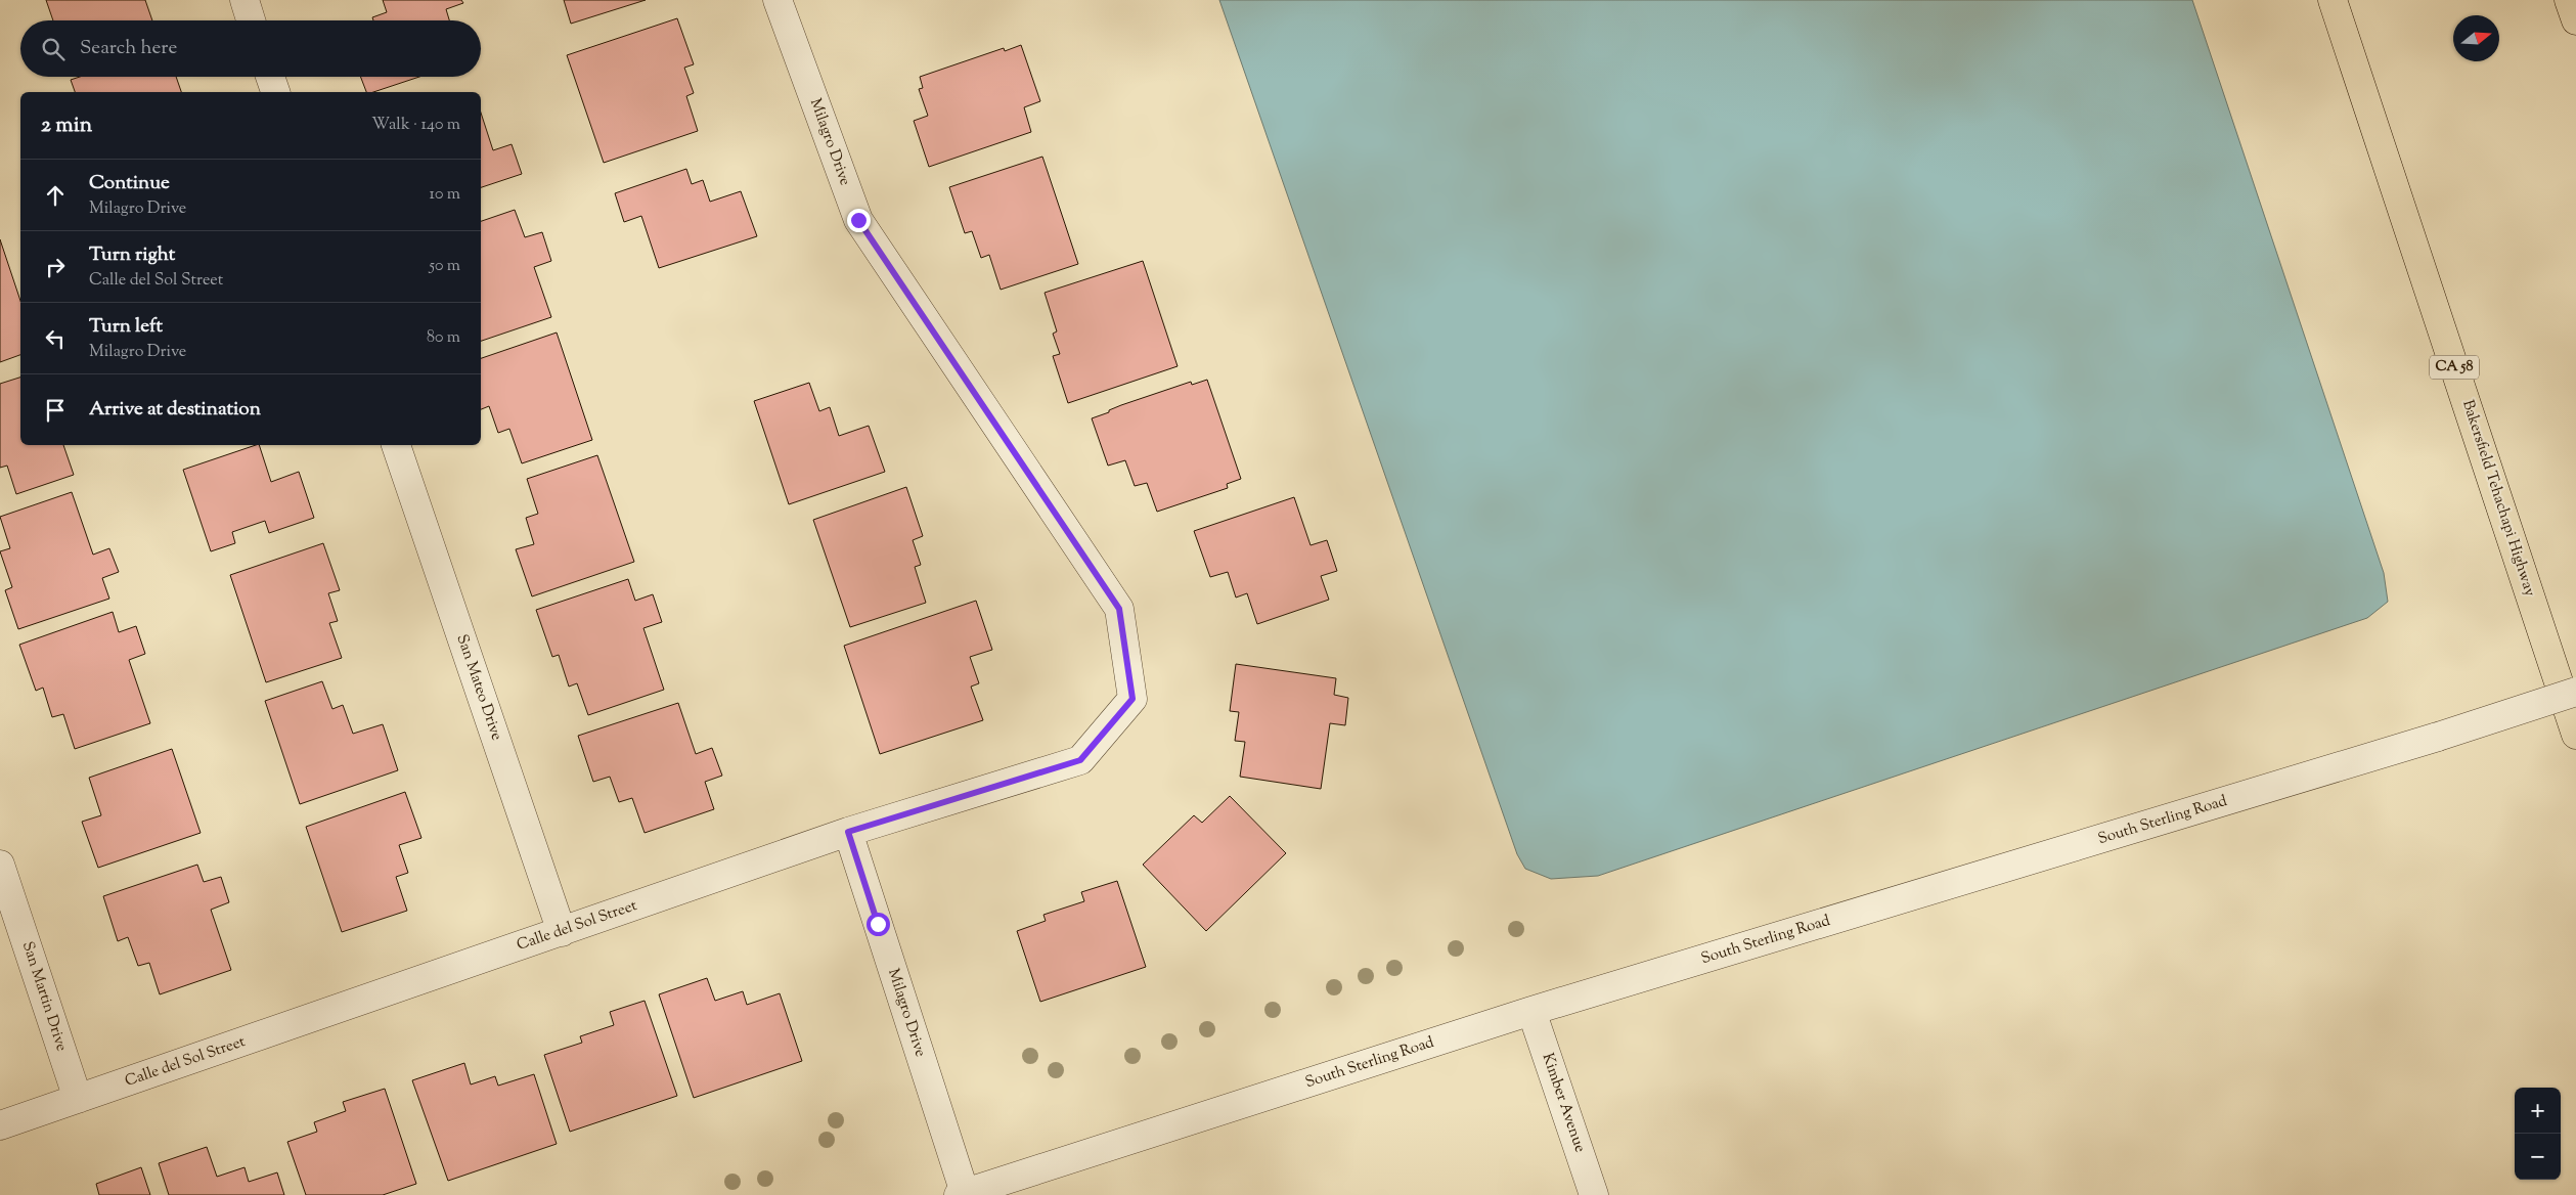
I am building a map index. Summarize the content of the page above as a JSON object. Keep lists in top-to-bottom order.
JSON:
{
  "streets": {
    "highway": ["CA 58", "Bakersfield Tehachapi Highway"],
    "street": [
      "Milagro Drive",
      "San Mateo Drive",
      "South Sterling Road",
      "Calle del Sol Street",
      "San Martin Drive",
      "Kimber Avenue"
    ]
  },
  "crossings": [
    ["Milagro Drive", "South Sterling Road"],
    ["Milagro Drive", "Calle del Sol Street"],
    ["San Mateo Drive", "Calle del Sol Street"],
    ["South Sterling Road", "Kimber Avenue"],
    ["Calle del Sol Street", "San Martin Drive"]
  ],
  "north": "right",
  "page": {
    "search": "Search here",
    "heading": ["2 min", "Walk · 140 m"],
    "list": [
      ["Continue", "Milagro Drive", "10 m"],
      ["Turn right", "Calle del Sol Street", "50 m"],
      ["Turn left", "Milagro Drive", "80 m"],
      "Arrive at destination"
    ],
    "map_buttons": ["+", "−"]
  }
}
